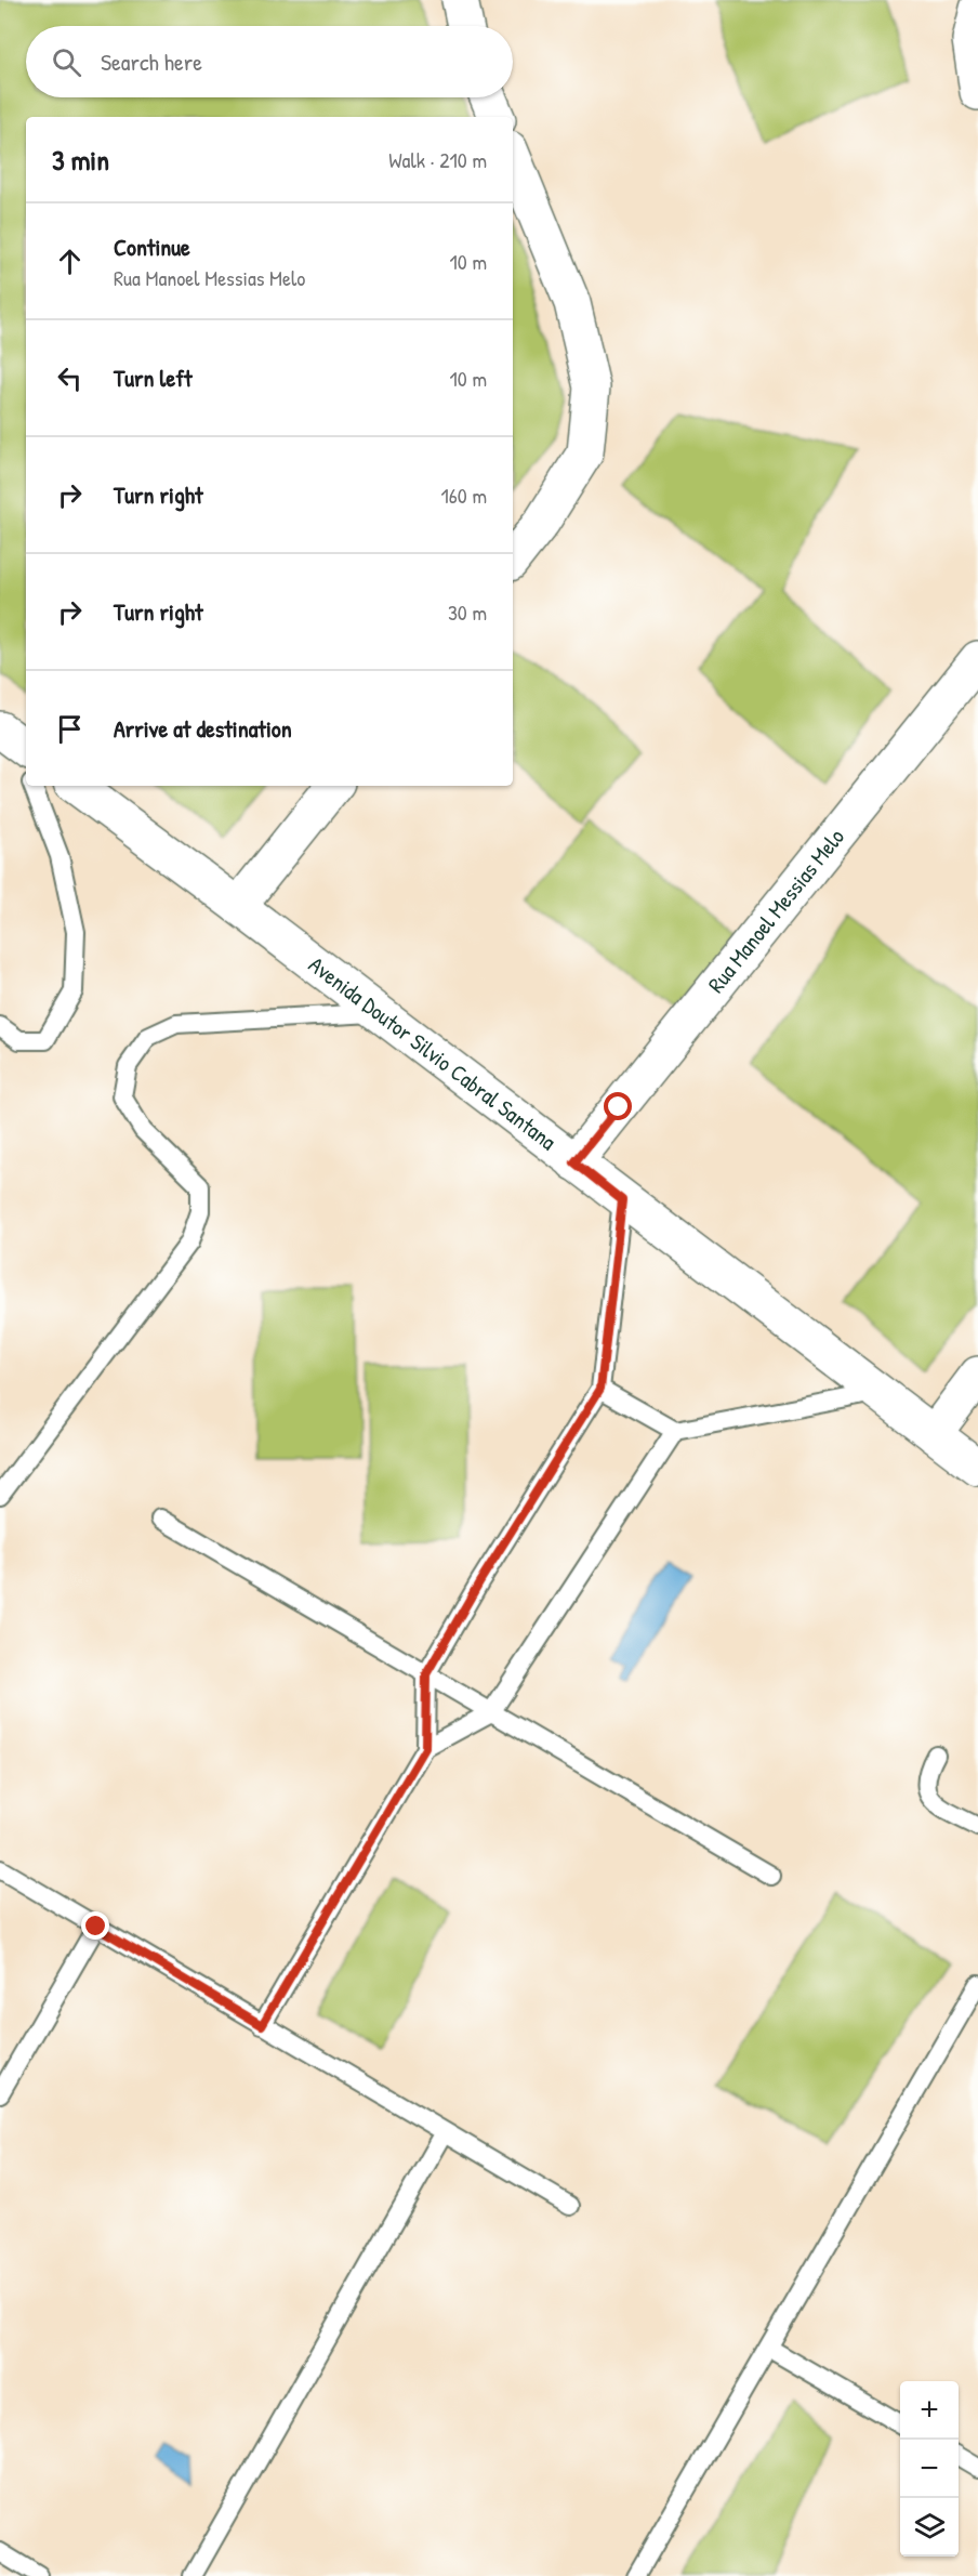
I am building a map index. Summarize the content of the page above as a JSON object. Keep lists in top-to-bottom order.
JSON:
{
  "streets": {
    "street": ["Rua Manoel Messias Melo", "Avenida Doutor Silvio Cabral Santana"]
  },
  "crossings": [
    ["Rua Manoel Messias Melo", "Avenida Doutor Silvio Cabral Santana"]
  ],
  "page": {
    "search": "Search here",
    "heading": ["3 min", "Walk · 210 m"],
    "list": [
      ["Continue", "Rua Manoel Messias Melo", "10 m"],
      ["Turn left", "10 m"],
      ["Turn right", "160 m"],
      ["Turn right", "30 m"],
      "Arrive at destination"
    ],
    "map_buttons": ["+", "−"]
  }
}
